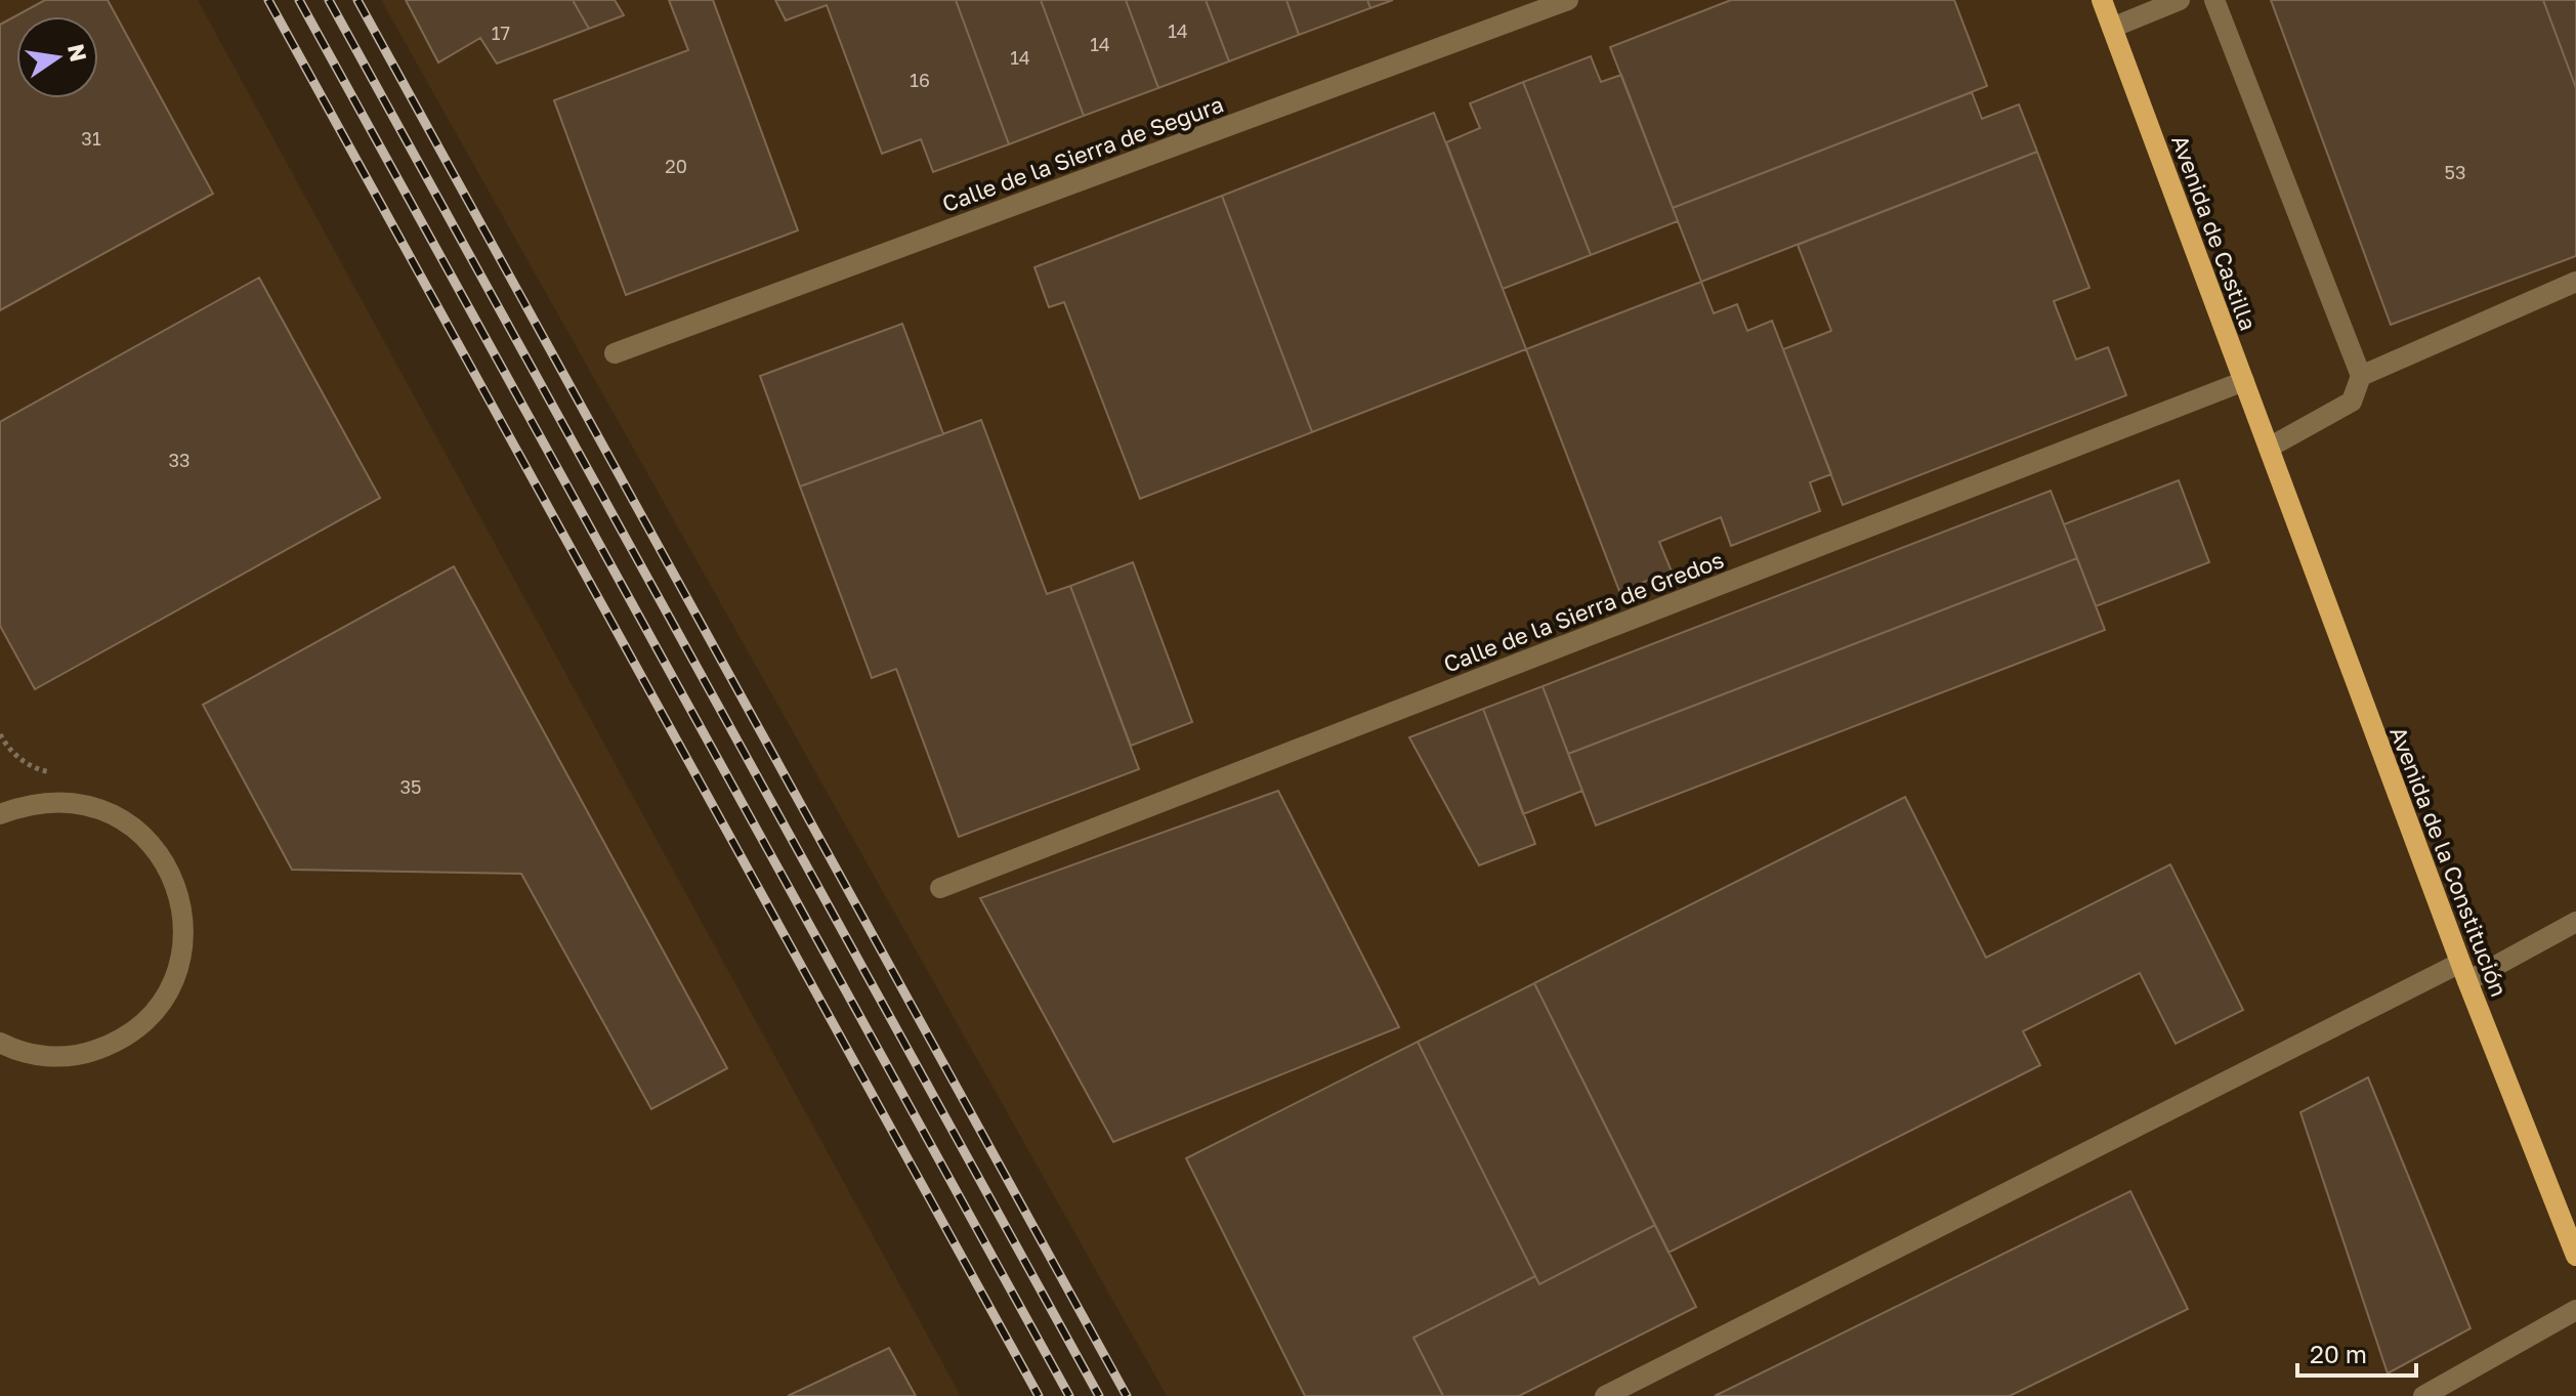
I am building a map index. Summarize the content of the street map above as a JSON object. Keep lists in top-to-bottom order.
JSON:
{
  "streets": {
    "main road": ["Avenida de Castilla", "Avenida de la Constitución"],
    "street": ["Calle de la Sierra de Segura", "Calle de la Sierra de Gredos"]
  },
  "crossings": [
    ["Avenida de Castilla", "Calle de la Sierra de Gredos"],
    ["Avenida de Castilla", "Avenida de la Constitución"]
  ],
  "house_numbers": [
    "14",
    "17",
    "14",
    "14",
    "16",
    "31",
    "20",
    "53",
    "33",
    "35"
  ],
  "scale_bar": "20 m",
  "north": "right"
}
